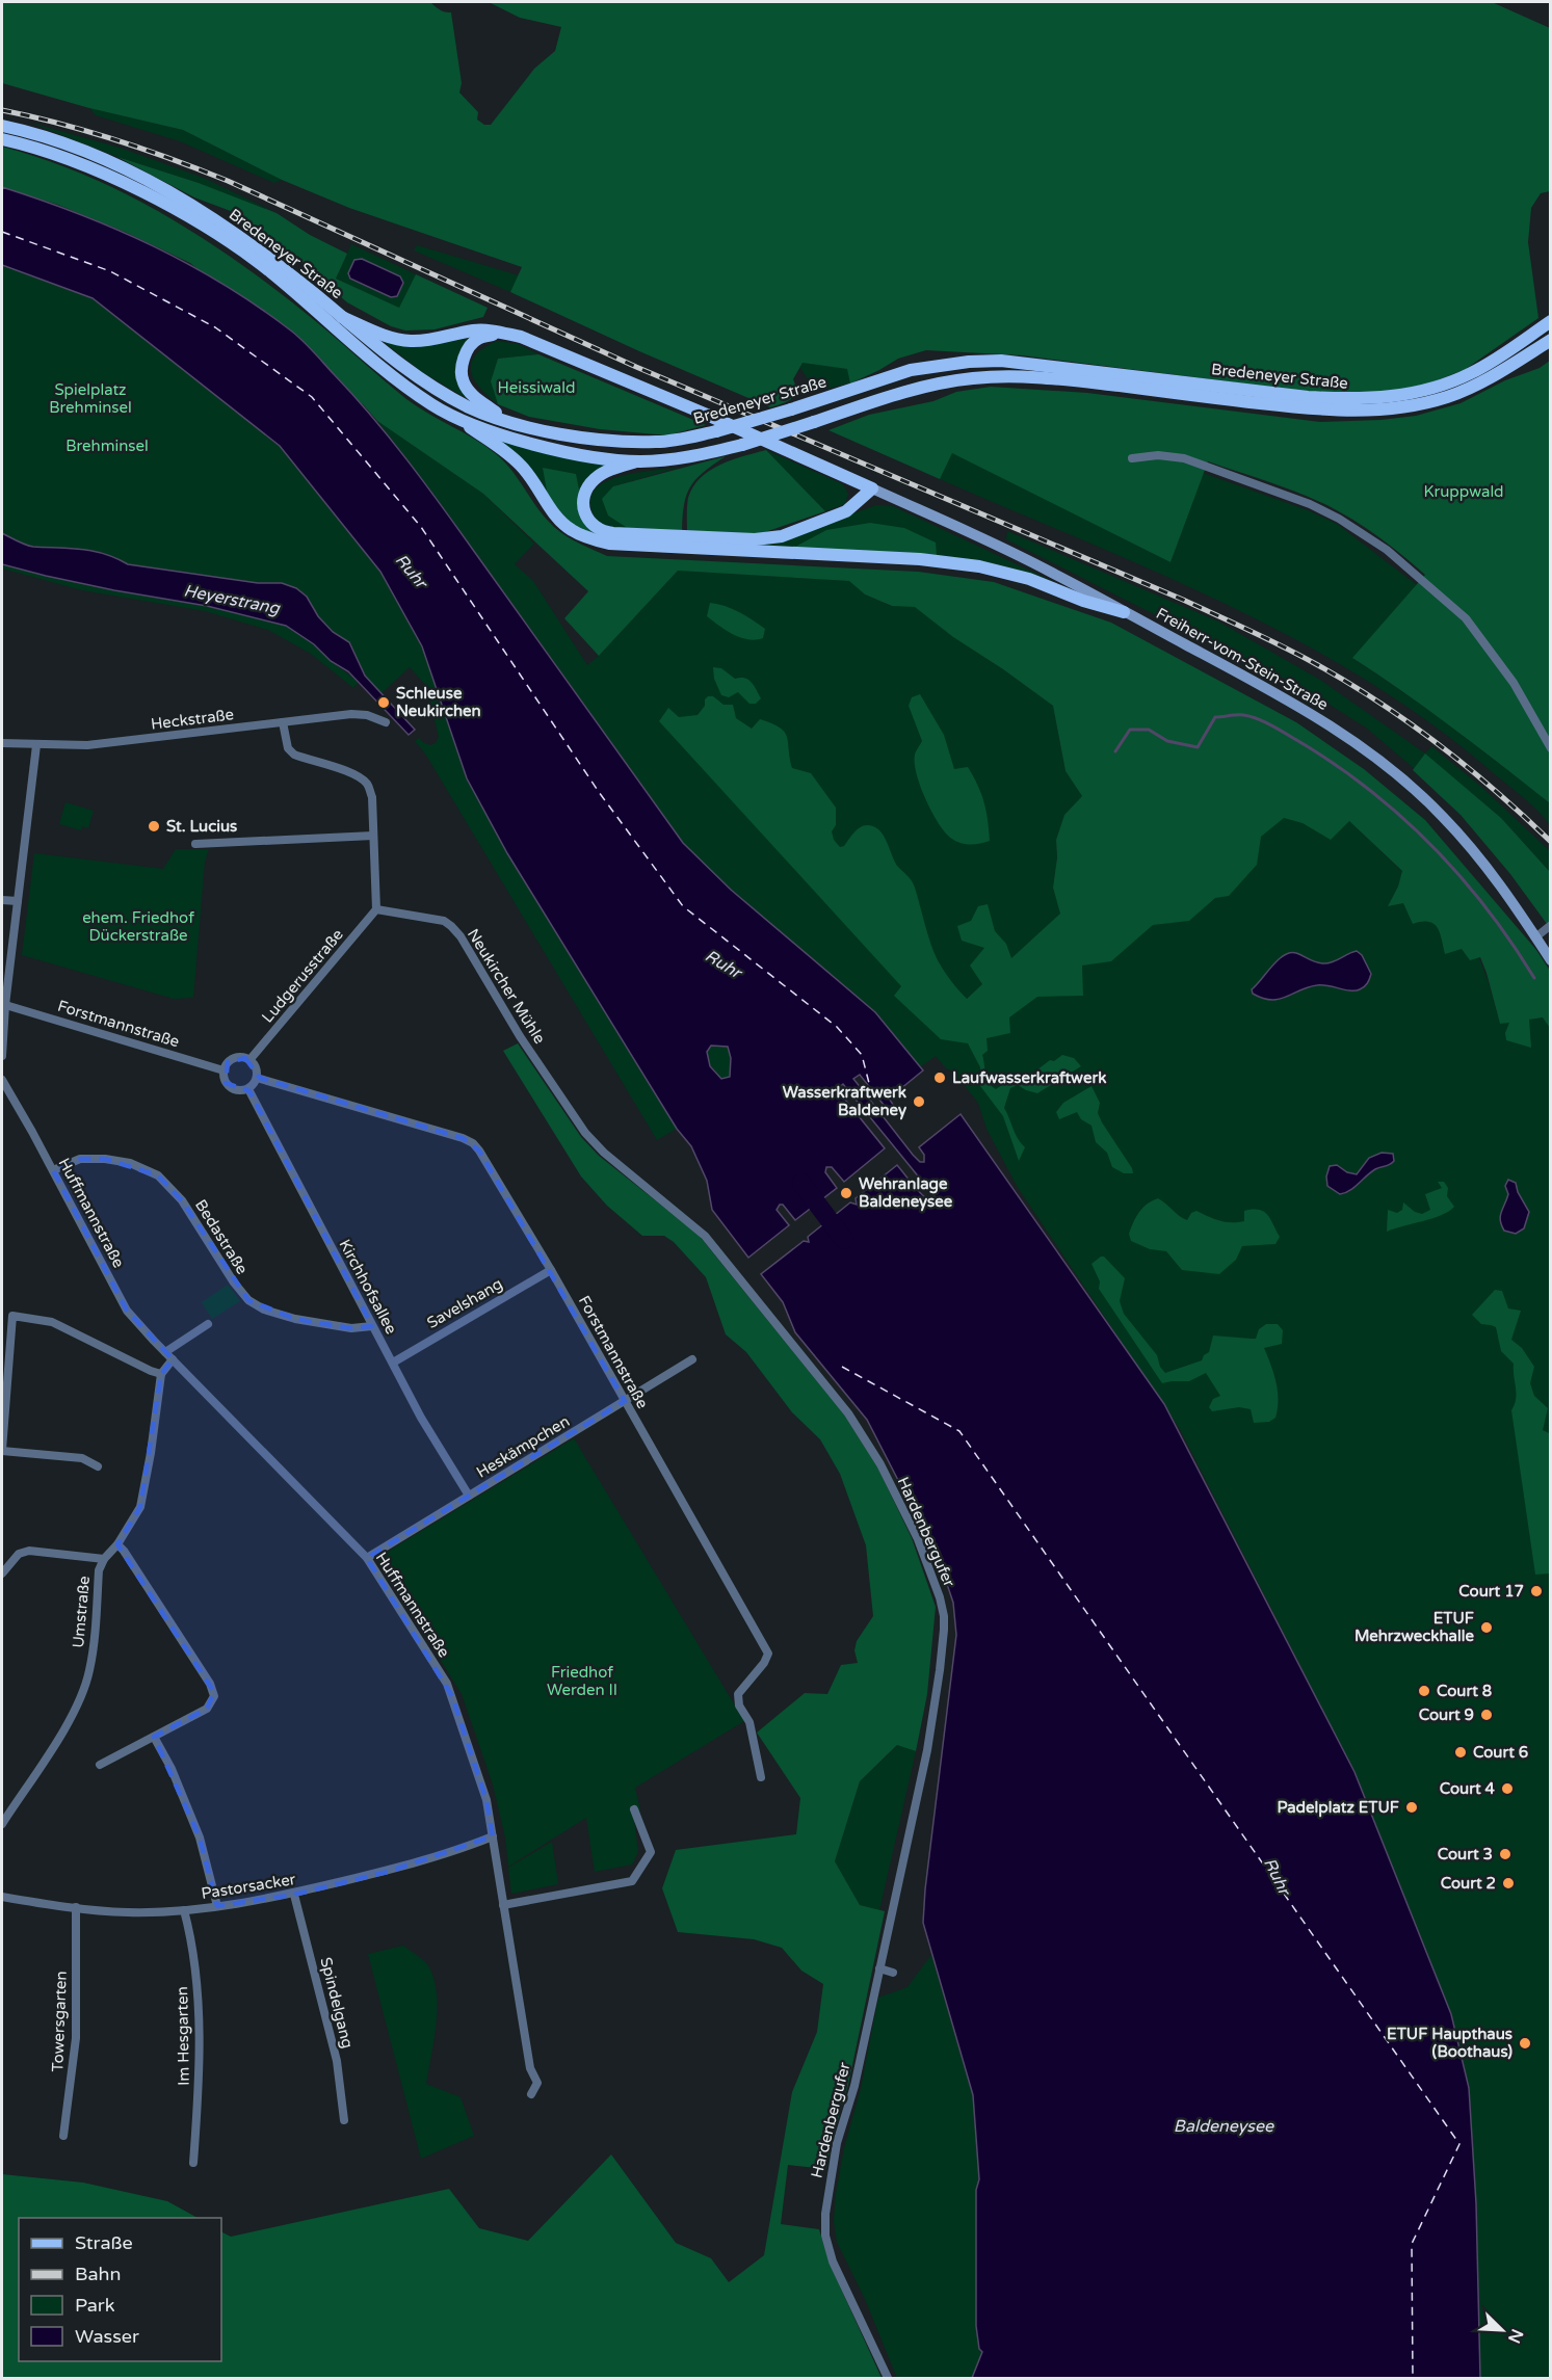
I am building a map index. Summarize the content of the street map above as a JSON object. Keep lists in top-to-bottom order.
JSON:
{
  "streets": {
    "main road": ["Bredeneyer Straße", "Freiherr-vom-Stein-Straße"],
    "street": [
      "Heckstraße",
      "Ludgerusstraße",
      "Neukircher Mühle",
      "Forstmannstraße",
      "Huffmannstraße",
      "Bedastraße",
      "Kirchhofsallee",
      "Savelshang",
      "Heskämpchen",
      "Hardenbergufer",
      "Umstraße",
      "Pastorsacker",
      "Spindelgang",
      "Towersgarten",
      "Im Hesgarten"
    ]
  },
  "crossings": [
    ["Ludgerusstraße", "Neukircher Mühle"],
    ["Ludgerusstraße", "Forstmannstraße"],
    ["Ludgerusstraße", "Kirchhofsallee"],
    ["Neukircher Mühle", "Hardenbergufer"],
    ["Forstmannstraße", "Kirchhofsallee"],
    ["Forstmannstraße", "Savelshang"],
    ["Forstmannstraße", "Heskämpchen"],
    ["Huffmannstraße", "Bedastraße"],
    ["Huffmannstraße", "Heskämpchen"],
    ["Huffmannstraße", "Pastorsacker"],
    ["Bedastraße", "Kirchhofsallee"],
    ["Kirchhofsallee", "Savelshang"],
    ["Kirchhofsallee", "Heskämpchen"],
    ["Pastorsacker", "Spindelgang"],
    ["Pastorsacker", "Towersgarten"],
    ["Pastorsacker", "Im Hesgarten"]
  ],
  "water": ["Ruhr", "Heyerstrang", "Baldeneysee"],
  "parks": [
    "Heissiwald",
    "Spielplatz Brehminsel",
    "Brehminsel",
    "Kruppwald",
    "ehem. Friedhof Dückerstraße",
    "Friedhof Werden II"
  ],
  "places": [
    "Schleuse Neukirchen",
    "St. Lucius",
    "Laufwasserkraftwerk",
    "Wasserkraftwerk Baldeney",
    "Wehranlage Baldeneysee",
    "Court 17",
    "ETUF Mehrzweckhalle",
    "Court 8",
    "Court 9",
    "Court 6",
    "Court 4",
    "Padelplatz ETUF",
    "Court 3",
    "Court 2",
    "ETUF Haupthaus (Boothaus)"
  ],
  "legend": [
    "Straße",
    "Bahn",
    "Park",
    "Wasser"
  ],
  "north": "bottom right"
}
